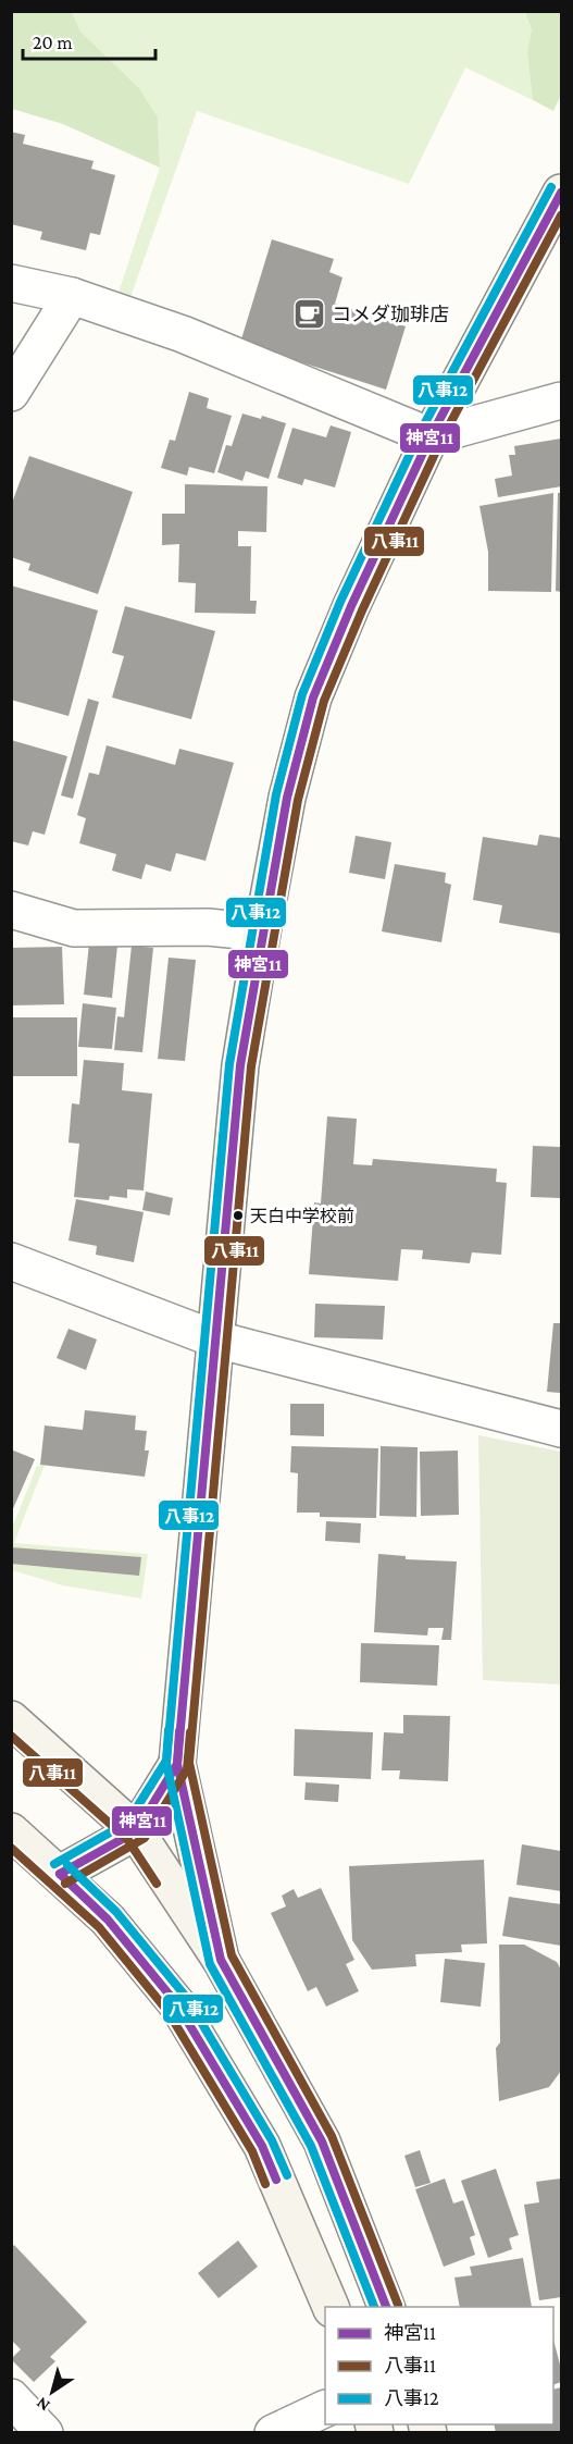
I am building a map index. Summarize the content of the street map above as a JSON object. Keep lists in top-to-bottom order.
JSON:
{
  "places": {
    "cafe": ["コメダ珈琲店"],
    "other": ["天白中学校前"]
  },
  "lines": ["transit line 八事12", "transit line 神宮11", "transit line 八事11"],
  "legend": ["神宮11", "八事11", "八事12"],
  "scale_bar": "20 m",
  "north": "bottom left"
}
